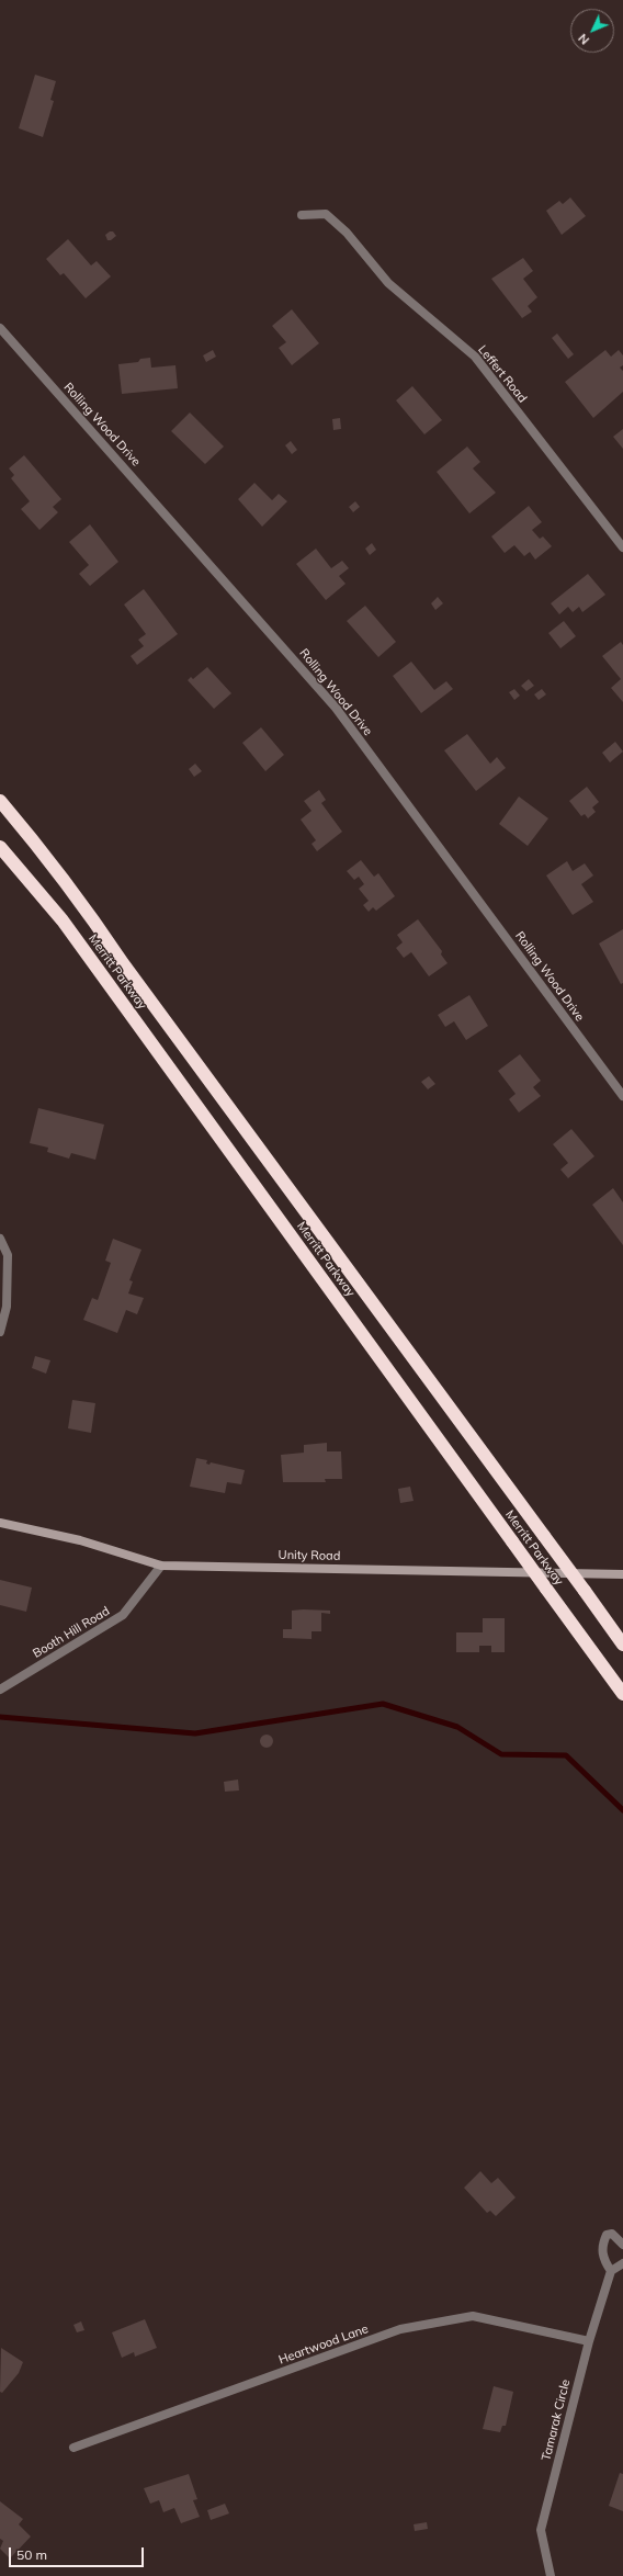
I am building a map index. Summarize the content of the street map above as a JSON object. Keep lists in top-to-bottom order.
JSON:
{
  "streets": {
    "highway": ["Merritt Parkway"],
    "main road": ["Unity Road"],
    "street": [
      "Leffert Road",
      "Rolling Wood Drive",
      "Booth Hill Road",
      "Heartwood Lane",
      "Tamarak Circle"
    ]
  },
  "crossings": [
    ["Unity Road", "Booth Hill Road"],
    ["Heartwood Lane", "Tamarak Circle"]
  ],
  "scale_bar": "50 m",
  "north": "bottom left"
}
